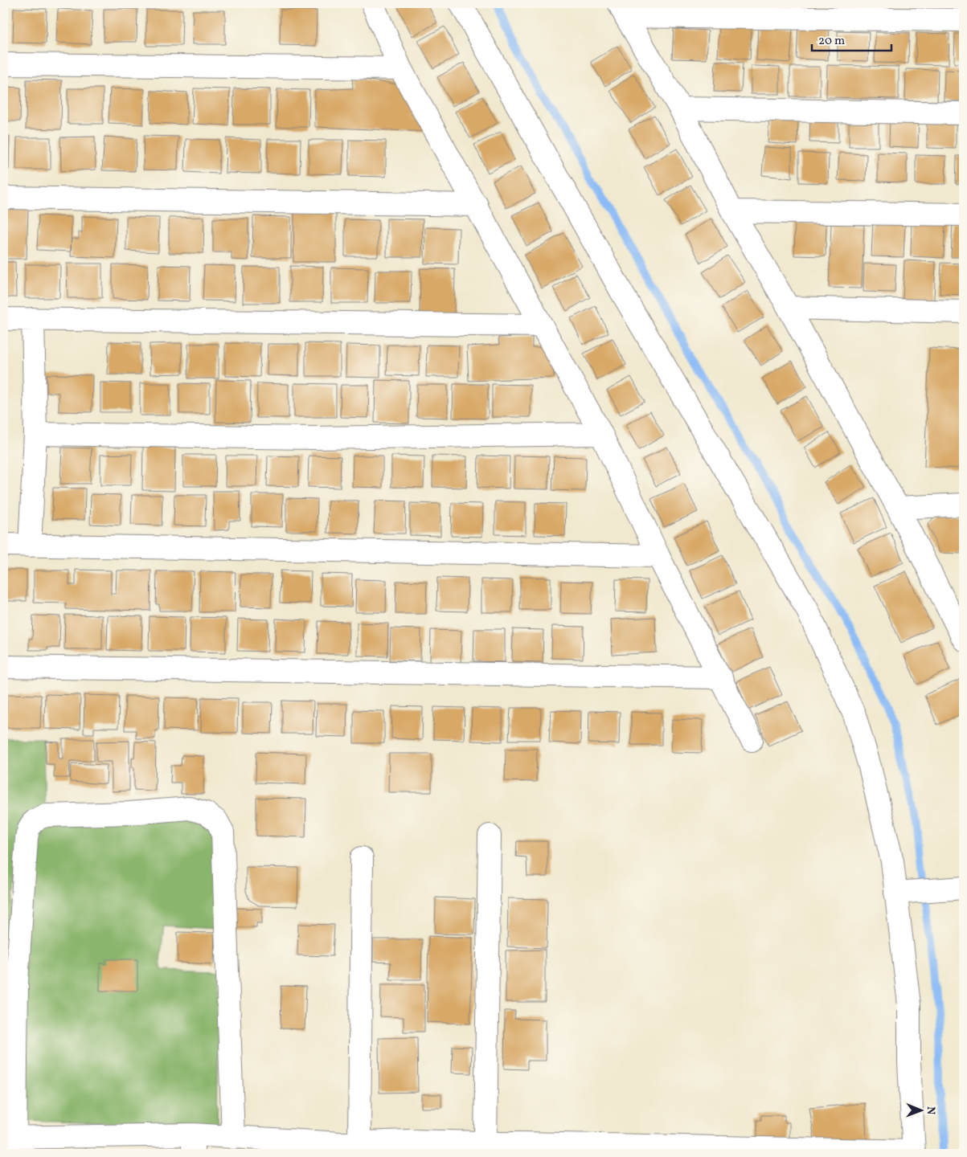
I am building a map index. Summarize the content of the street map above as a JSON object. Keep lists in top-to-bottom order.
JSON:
{
  "scale_bar": "20 m",
  "north": "right"
}
